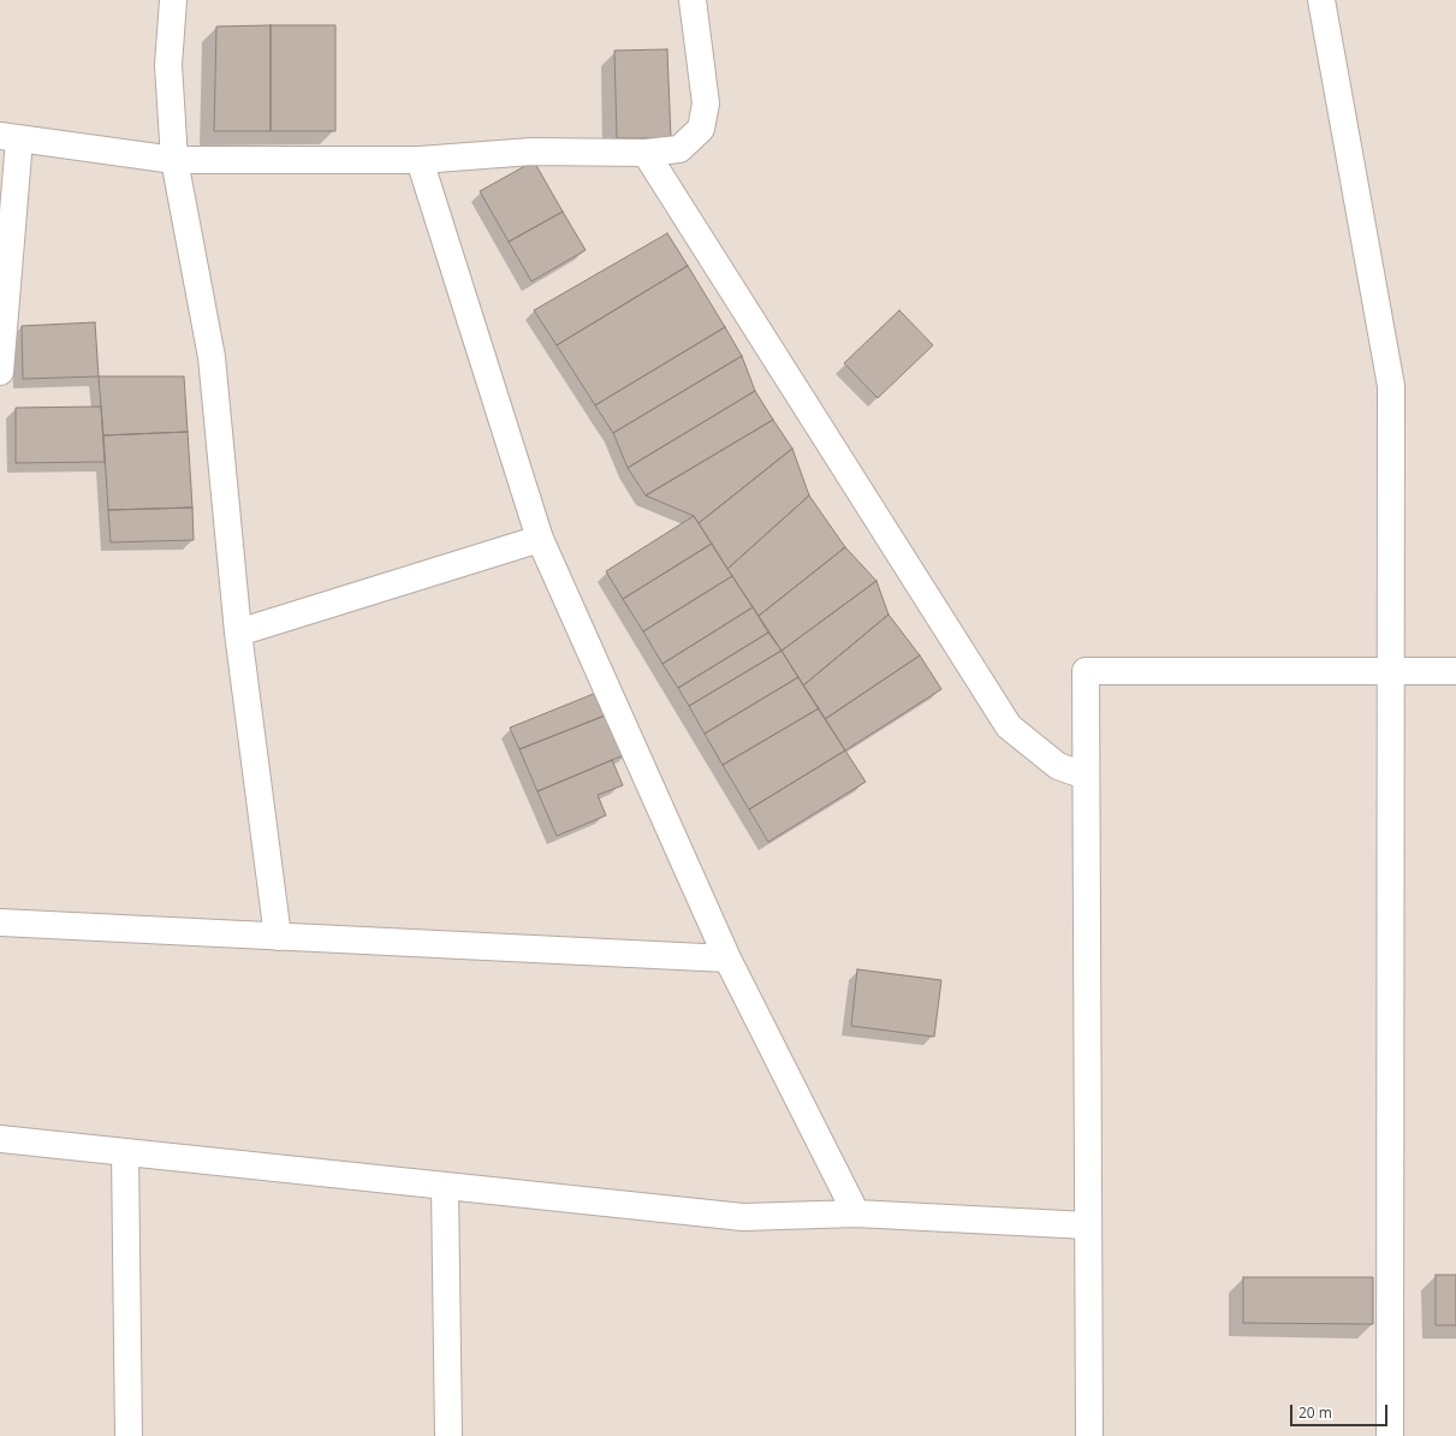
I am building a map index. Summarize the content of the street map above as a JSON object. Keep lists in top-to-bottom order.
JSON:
{
  "scale_bar": "20 m"
}
